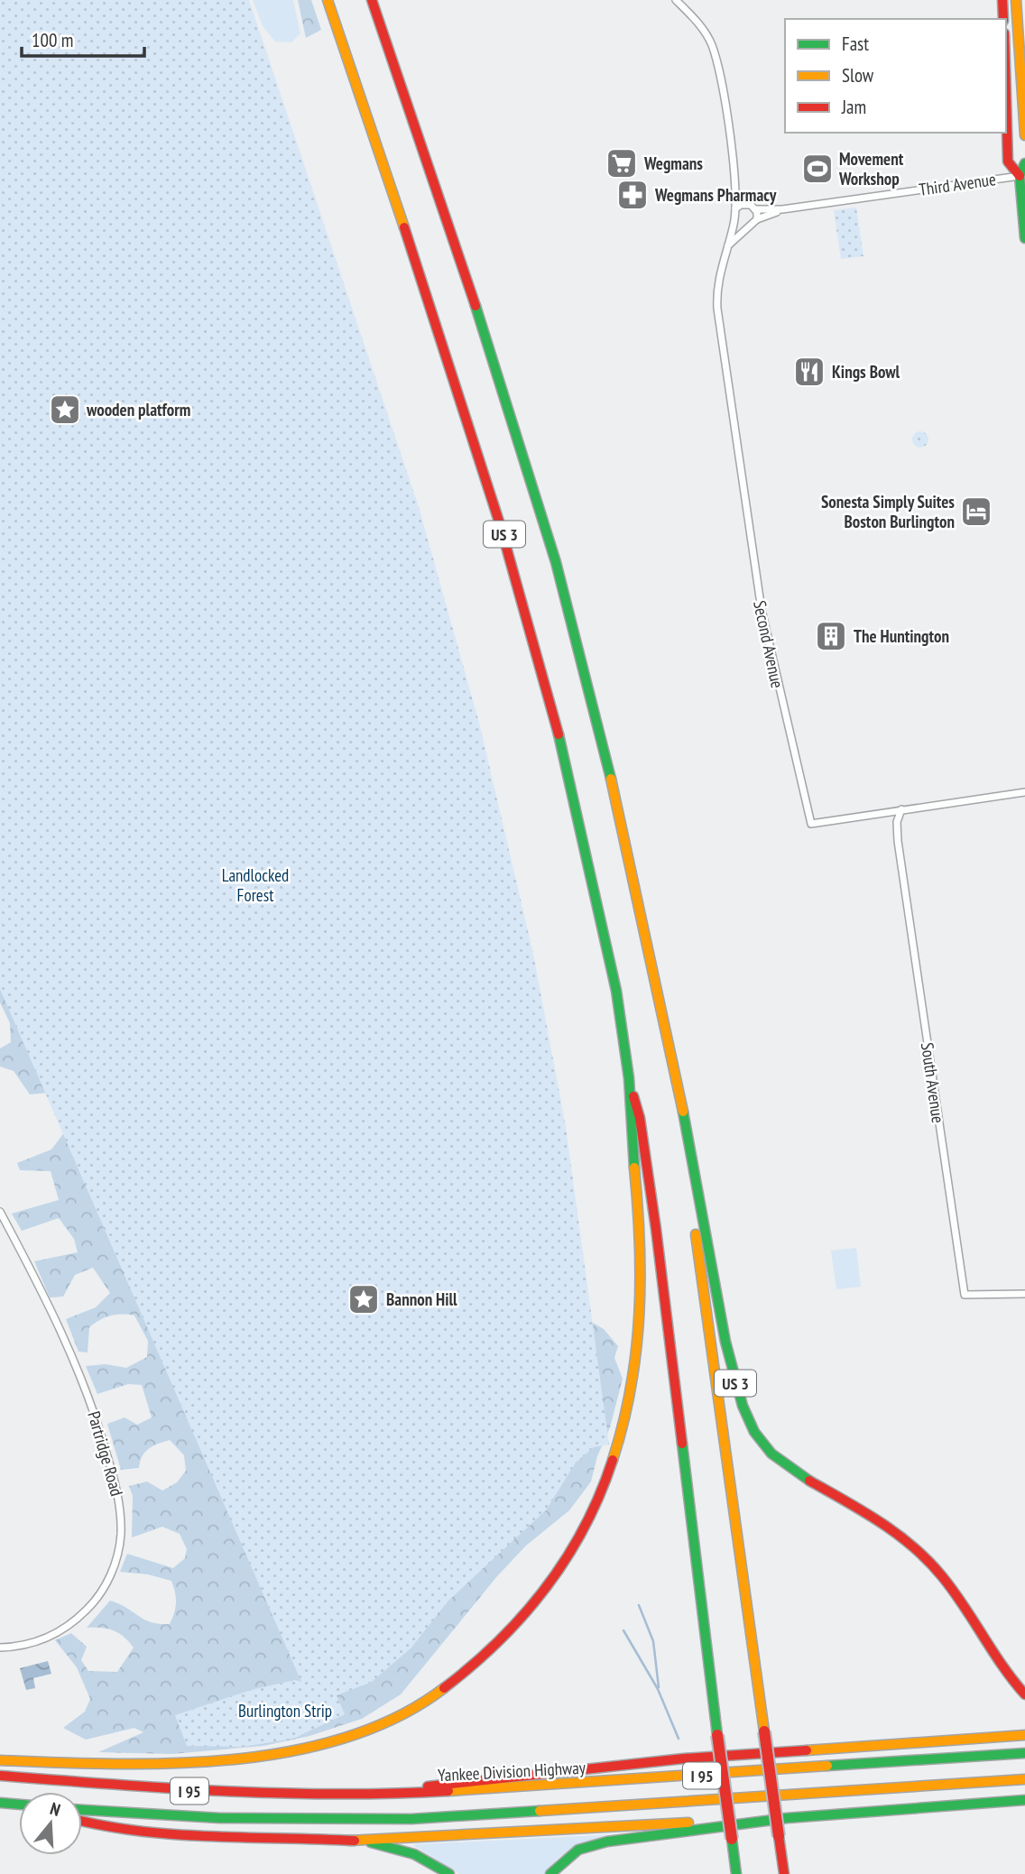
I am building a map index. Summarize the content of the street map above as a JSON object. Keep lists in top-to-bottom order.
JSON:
{
  "streets": {
    "main road": ["US 3", "Yankee Division Highway", "I 95"],
    "street": [
      "Third Avenue",
      "Second Avenue",
      "South Avenue",
      "Partridge Road"
    ]
  },
  "crossings": [
    ["Third Avenue", "Second Avenue"],
    ["Second Avenue", "South Avenue"]
  ],
  "parks": ["Landlocked Forest", "Burlington Strip"],
  "places": {
    "supermarket": ["Wegmans"],
    "sports": ["Movement Workshop"],
    "pharmacy": ["Wegmans Pharmacy"],
    "restaurant": ["Kings Bowl"],
    "place": ["wooden platform", "Bannon Hill"],
    "hotel": ["Sonesta Simply Suites Boston Burlington"],
    "building": ["The Huntington"]
  },
  "legend": ["Fast", "Slow", "Jam"],
  "scale_bar": "100 m",
  "north": "top"
}
